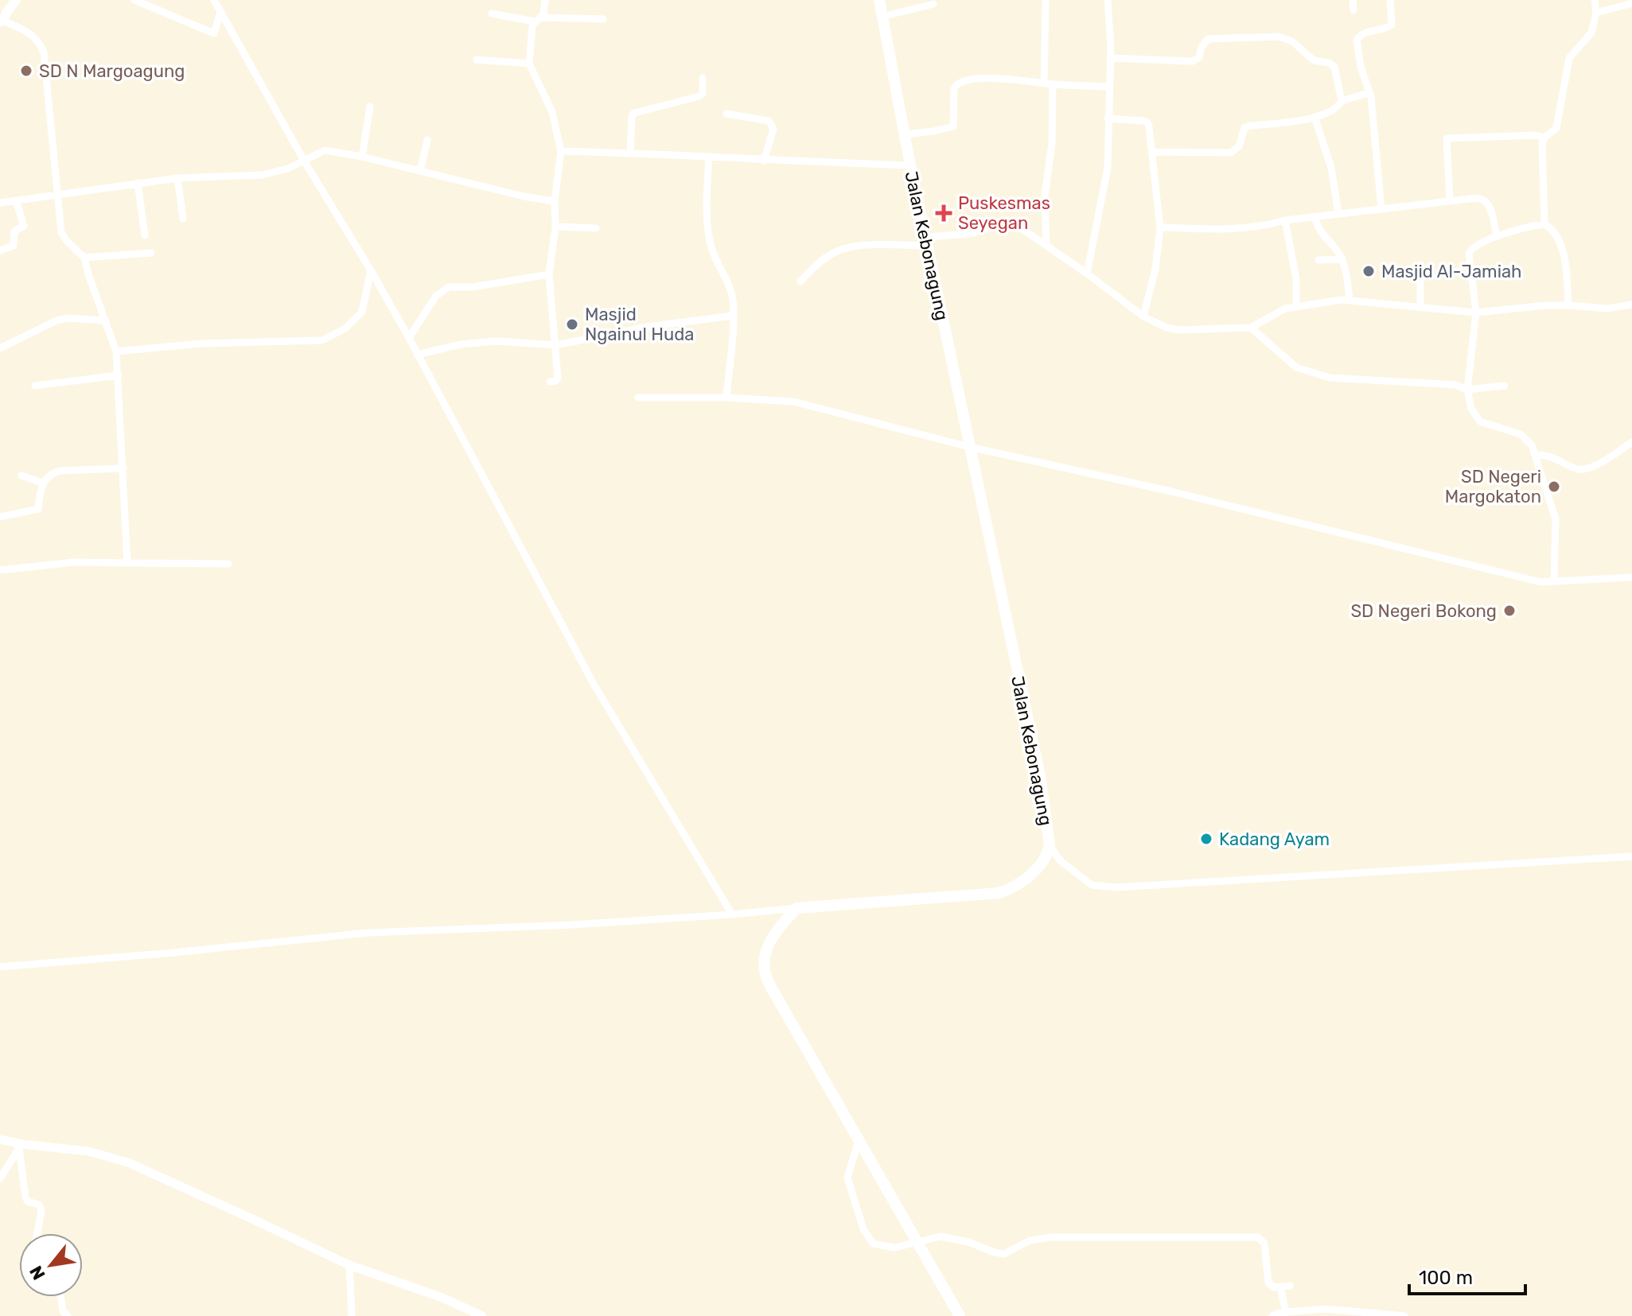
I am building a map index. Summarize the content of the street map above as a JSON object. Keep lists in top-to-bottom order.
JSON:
{
  "streets": {
    "main road": ["Jalan Kebonagung"]
  },
  "places": {
    "other": [
      "SD N Margoagung",
      "Masjid Al-Jamiah",
      "Masjid Ngainul Huda",
      "SD Negeri Margokaton",
      "SD Negeri Bokong",
      "Kadang Ayam"
    ],
    "health": ["Puskesmas Seyegan"]
  },
  "scale_bar": "100 m",
  "north": "bottom left"
}
